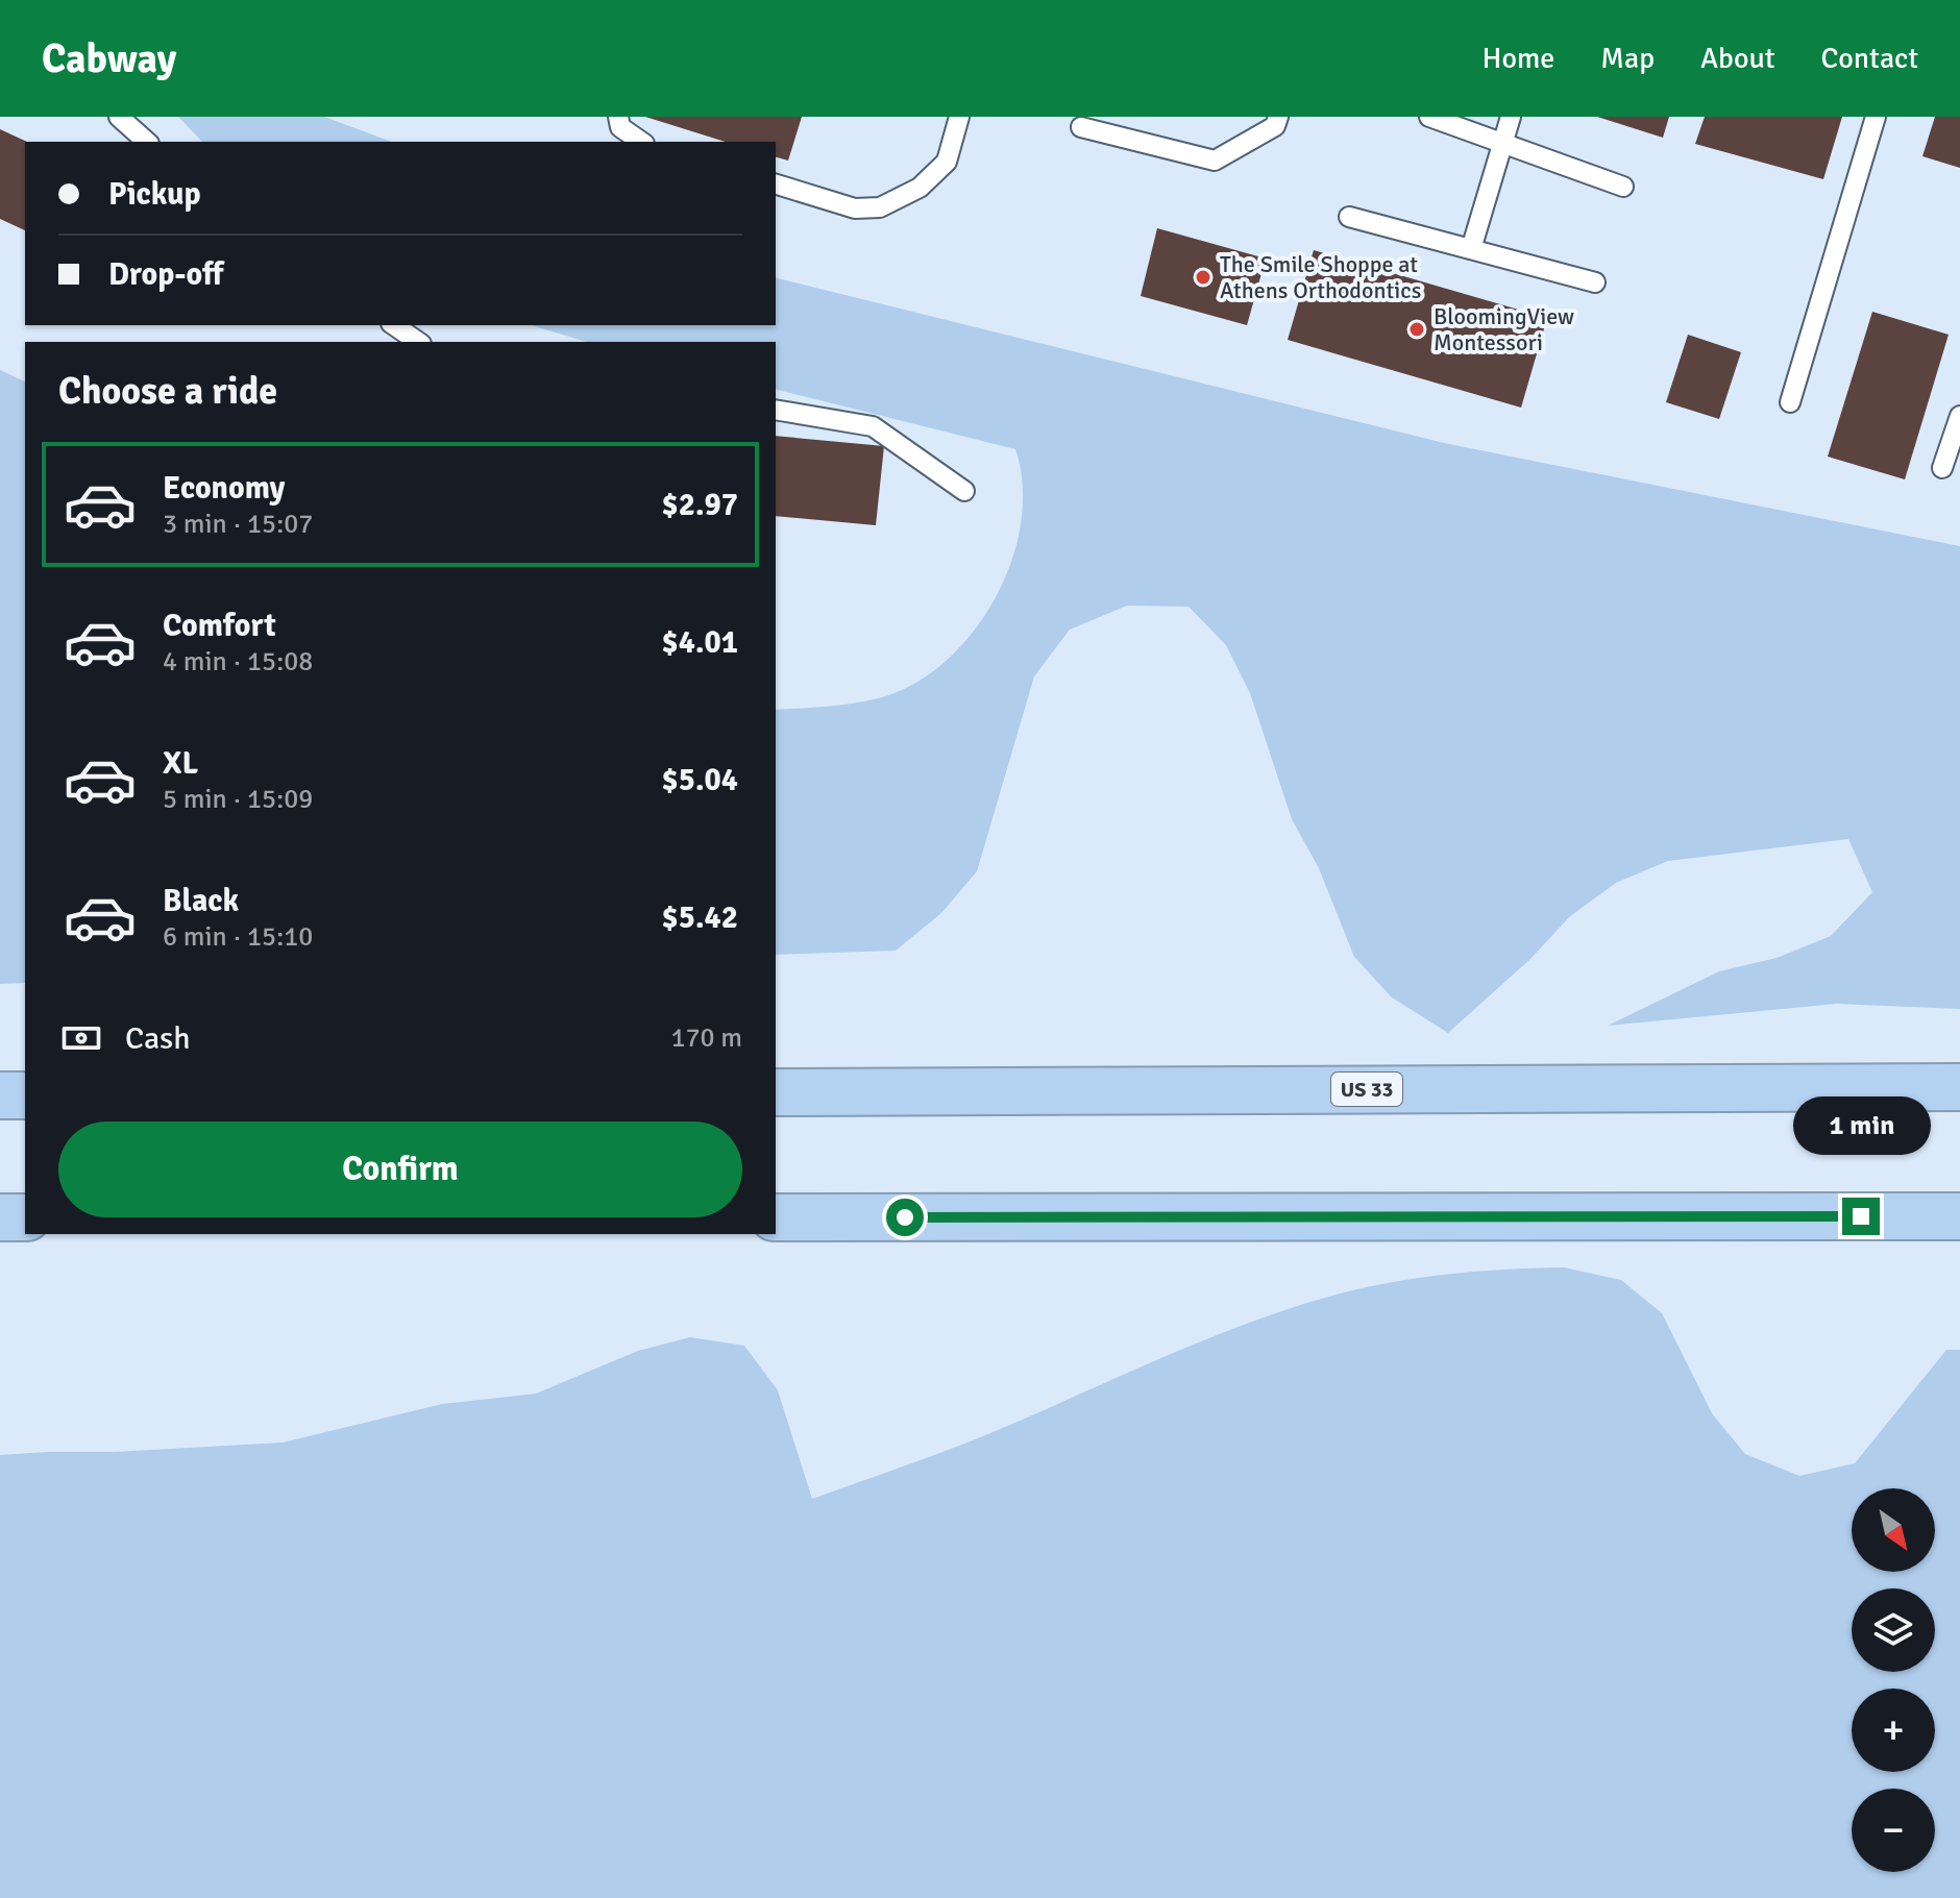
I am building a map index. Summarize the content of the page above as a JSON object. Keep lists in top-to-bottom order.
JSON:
{
  "streets": {
    "highway": ["US 33"]
  },
  "places": ["The Smile Shoppe at Athens Orthodontics", "BloomingView Montessori"],
  "north": "bottom right",
  "page": {
    "header": "Cabway",
    "nav": [
      "Home",
      "Map",
      "About",
      "Contact"
    ],
    "banner": ["Pickup", "Drop-off"],
    "heading": "Choose a ride",
    "list": [
      {
        "name": "Economy",
        "note": "3 min · 15:07",
        "value": "$2.97"
      },
      {
        "name": "Comfort",
        "note": "4 min · 15:08",
        "value": "$4.01"
      },
      {
        "name": "XL",
        "note": "5 min · 15:09",
        "value": "$5.04"
      },
      {
        "name": "Black",
        "note": "6 min · 15:10",
        "value": "$5.42"
      }
    ],
    "pay": ["Cash", "170 m"],
    "bubble": "1 min",
    "buttons": "Confirm",
    "map_buttons": ["+", "−"]
  }
}
